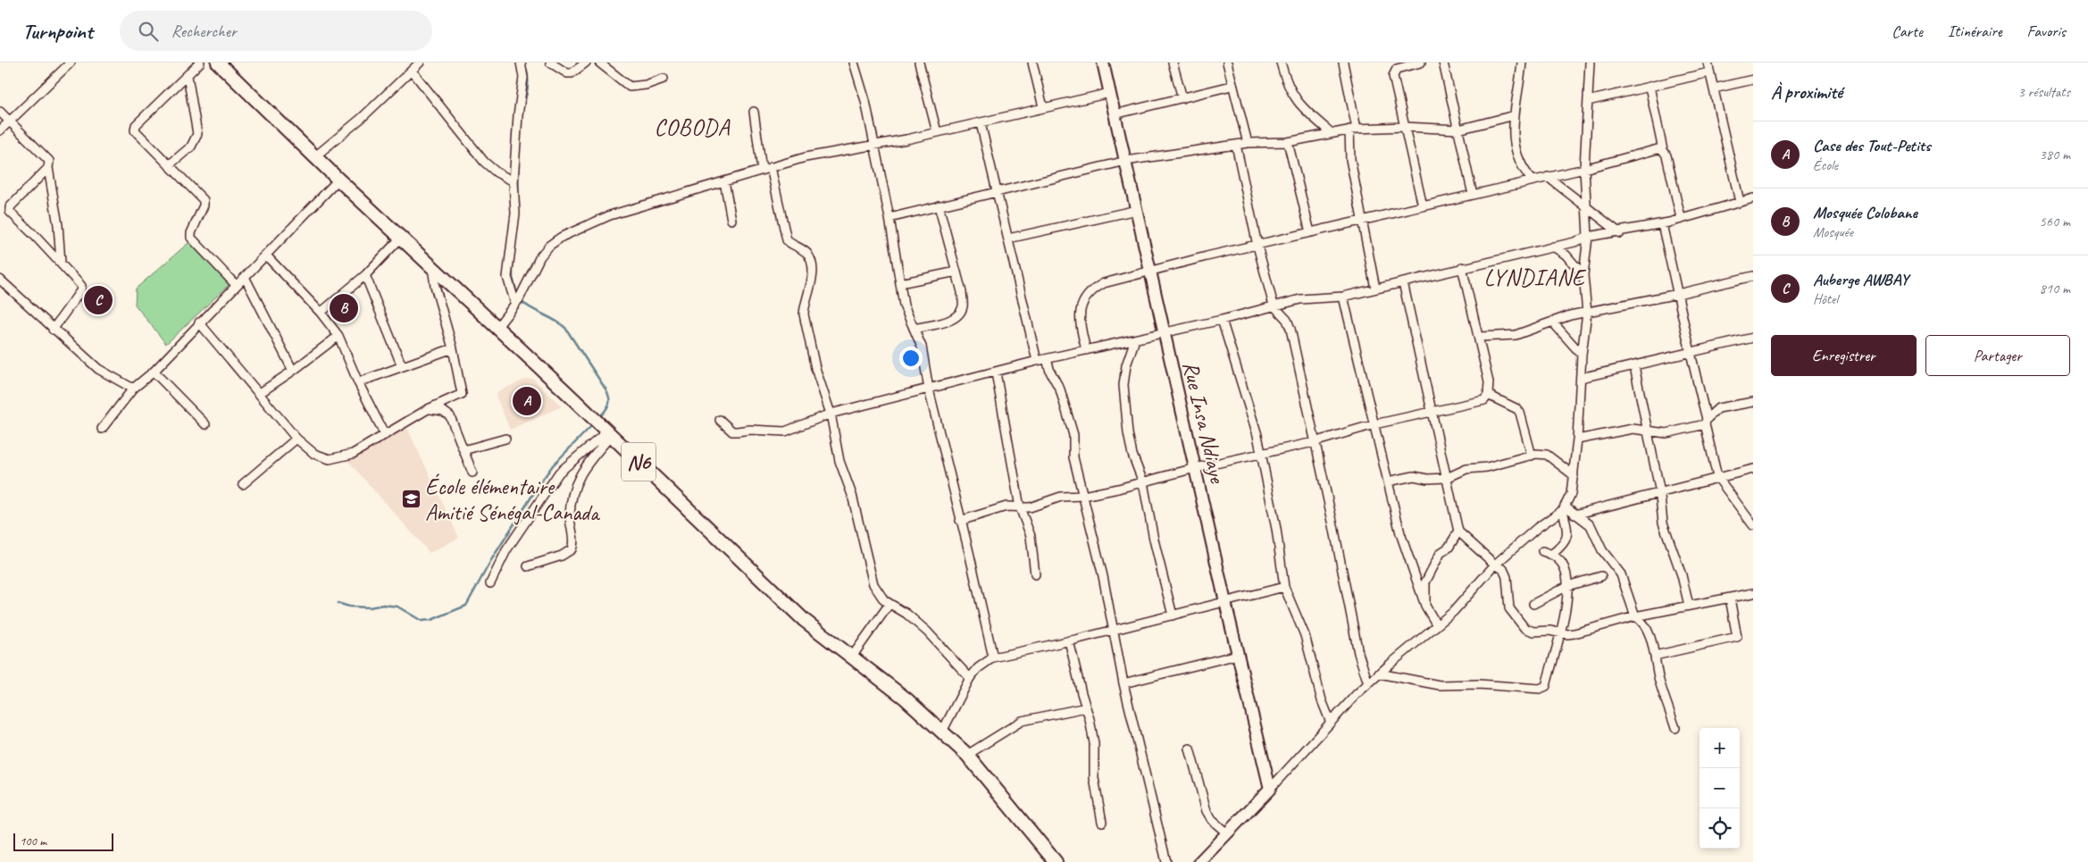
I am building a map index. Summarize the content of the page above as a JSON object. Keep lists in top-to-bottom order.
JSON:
{
  "streets": {
    "main road": ["Rue Insa Ndiaye", "N6"]
  },
  "districts": ["COBODA", "LYNDIANE"],
  "places": {
    "school or university": ["École élémentaire Amitié Sénégal-Canada"]
  },
  "scale_bar": "100 m",
  "page": {
    "header": "Turnpoint",
    "search": "Rechercher",
    "nav": ["Carte", "Itinéraire", "Favoris"],
    "heading": ["À proximité", "3 résultats"],
    "list": [
      {
        "mark": "A",
        "name": "Case des Tout-Petits",
        "note": "École",
        "value": "380 m"
      },
      {
        "mark": "B",
        "name": "Mosquée Colobane",
        "note": "Mosquée",
        "value": "560 m"
      },
      {
        "mark": "C",
        "name": "Auberge AWBAY",
        "note": "Hôtel",
        "value": "810 m"
      }
    ],
    "pins": ["C", "B", "A"],
    "buttons": ["Enregistrer", "Partager"],
    "map_buttons": ["+", "−"],
    "scale": "100 m"
  }
}
